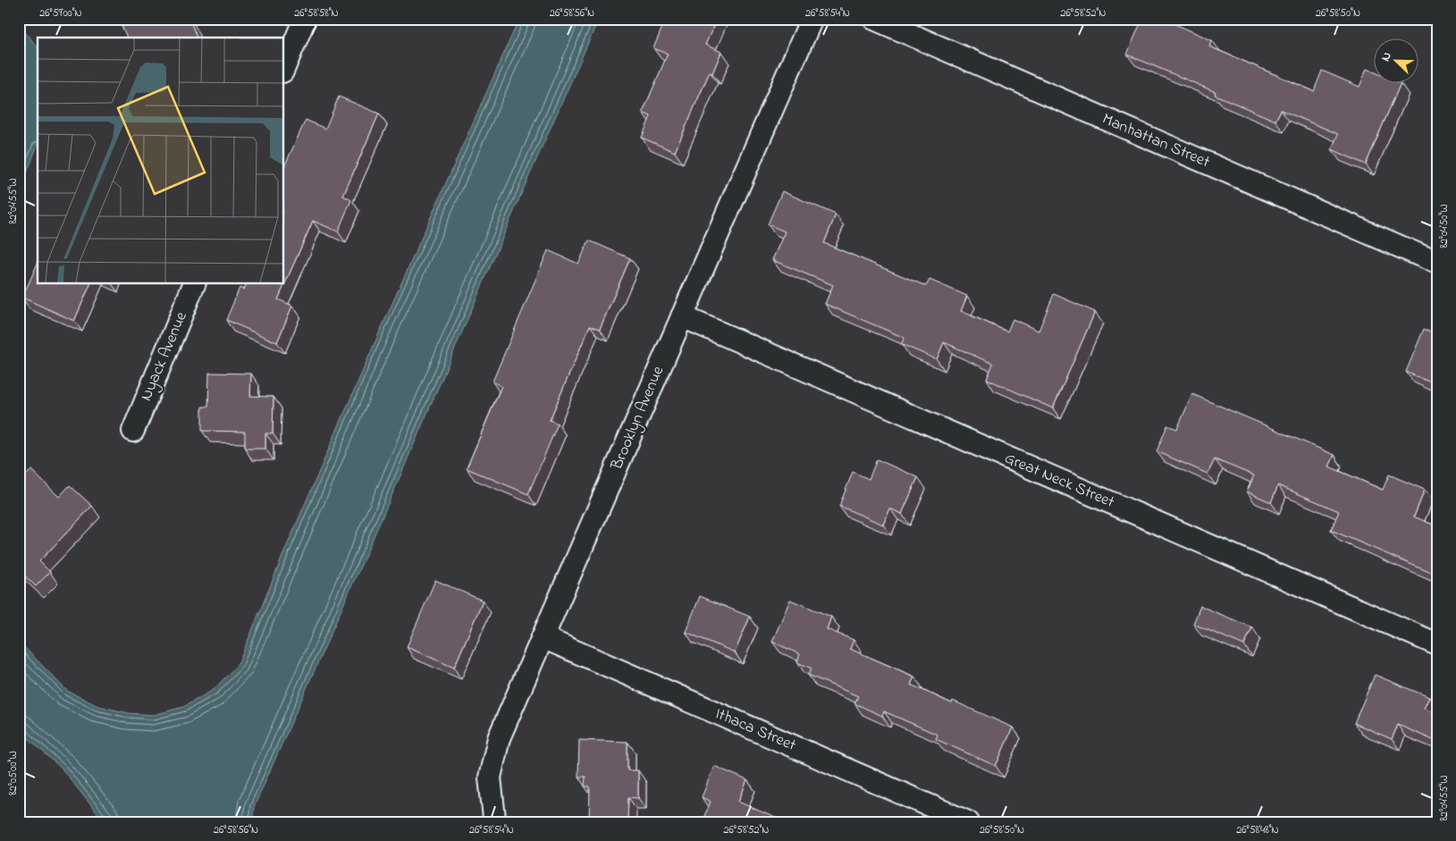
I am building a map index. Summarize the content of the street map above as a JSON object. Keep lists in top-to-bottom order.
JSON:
{
  "streets": {
    "street": [
      "Manhattan Street",
      "Nyack Avenue",
      "Brooklyn Avenue",
      "Great Neck Street",
      "Ithaca Street"
    ]
  },
  "crossings": [
    ["Brooklyn Avenue", "Great Neck Street"],
    ["Brooklyn Avenue", "Ithaca Street"]
  ],
  "north": "top left",
  "coordinates": [
    "26°59'00\"N",
    "26°58'58\"N",
    "26°58'56\"N",
    "26°58'54\"N",
    "26°58'52\"N",
    "26°58'50\"N",
    "82°04'55\"W",
    "82°04'50\"W",
    "82°05'00\"W",
    "26°58'48\"N"
  ]
}
